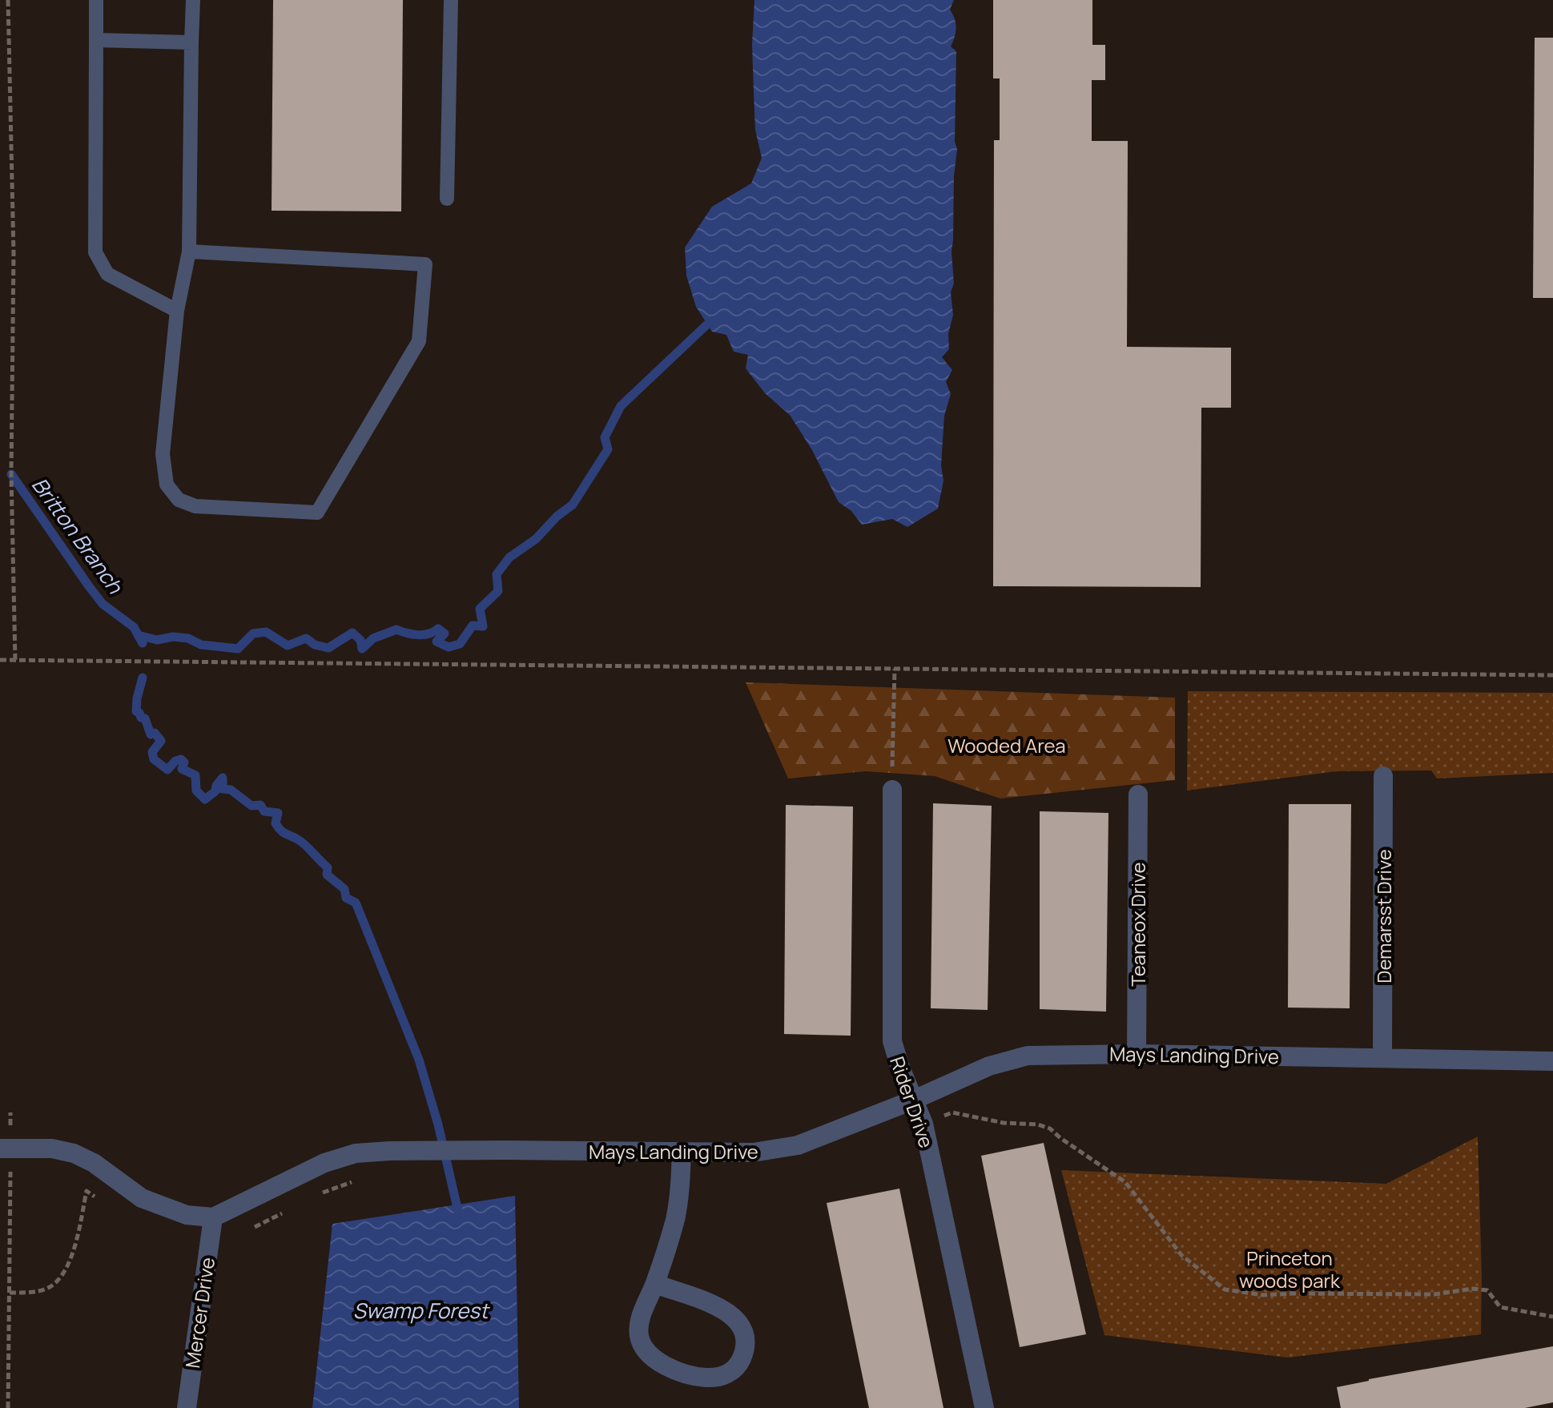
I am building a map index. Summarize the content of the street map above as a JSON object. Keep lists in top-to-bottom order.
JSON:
{
  "streets": {
    "street": [
      "Demarsst Drive",
      "Teaneox Drive",
      "Mays Landing Drive",
      "Rider Drive",
      "Mercer Drive"
    ]
  },
  "crossings": [
    ["Demarsst Drive", "Mays Landing Drive"],
    ["Teaneox Drive", "Mays Landing Drive"],
    ["Mays Landing Drive", "Rider Drive"],
    ["Mays Landing Drive", "Mercer Drive"]
  ],
  "water": ["Britton Branch", "Swamp Forest"],
  "parks": ["Wooded Area", "Princeton woods park"]
}
